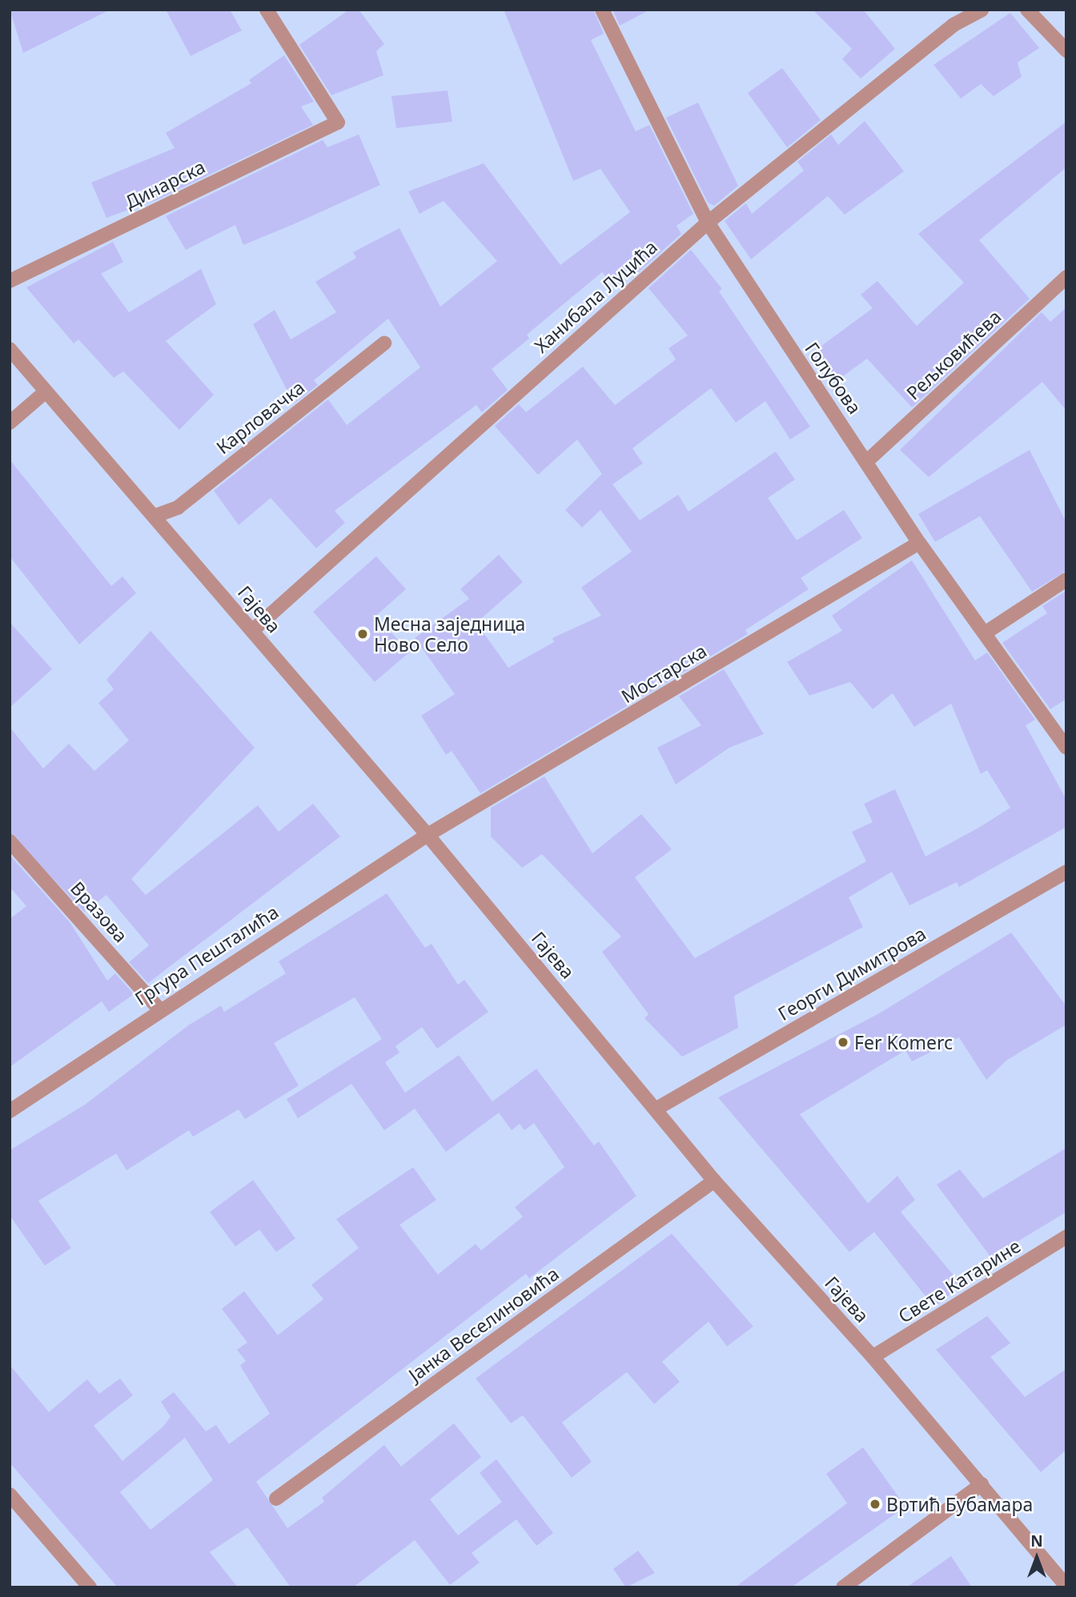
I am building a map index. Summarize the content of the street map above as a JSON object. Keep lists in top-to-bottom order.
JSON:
{
  "streets": {
    "street": [
      "Динарска",
      "Ханибала Луцића",
      "Рељковићева",
      "Голубова",
      "Карловачка",
      "Гајева",
      "Мостарска",
      "Вразова",
      "Гргура Пешталића",
      "Георги Димитрова",
      "Свете Катарине",
      "Јанка Веселиновића"
    ]
  },
  "crossings": [
    ["Ханибала Луцића", "Голубова"],
    ["Ханибала Луцића", "Гајева"],
    ["Рељковићева", "Голубова"],
    ["Голубова", "Мостарска"],
    ["Карловачка", "Гајева"],
    ["Гајева", "Мостарска"],
    ["Гајева", "Гргура Пешталића"],
    ["Гајева", "Георги Димитрова"],
    ["Гајева", "Свете Катарине"],
    ["Гајева", "Јанка Веселиновића"],
    ["Мостарска", "Гргура Пешталића"],
    ["Вразова", "Гргура Пешталића"]
  ],
  "places": ["Месна заједница Ново Село", "Fer Komerc", "Вртић Бубамара"],
  "north": "top"
}
